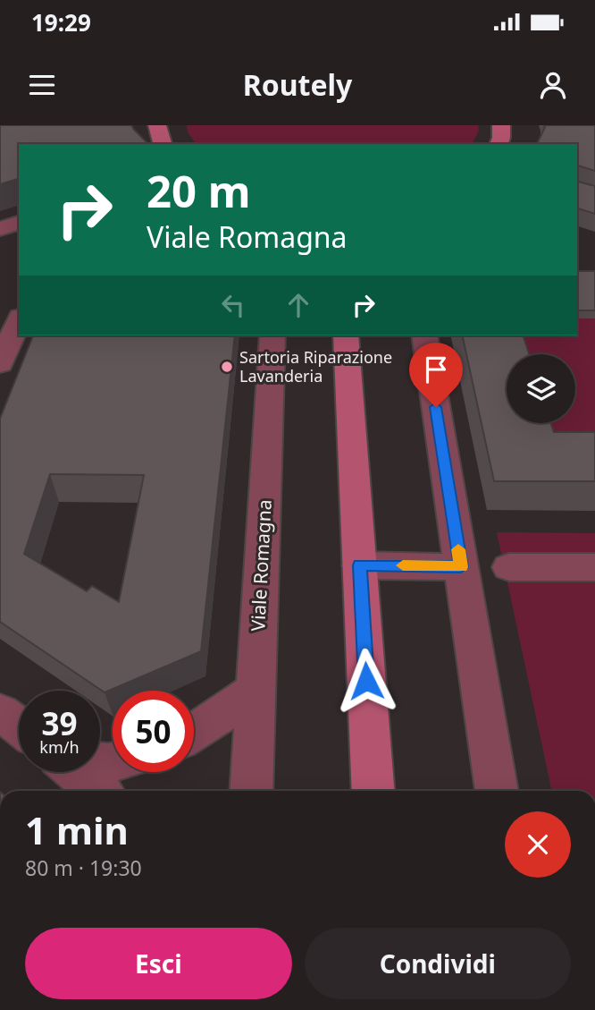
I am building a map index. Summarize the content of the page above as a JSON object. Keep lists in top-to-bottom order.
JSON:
{
  "streets": {
    "street": ["Viale Romagna"]
  },
  "places": ["Sartoria Riparazione Lavanderia"],
  "page": {
    "status": "19:29",
    "header": "Routely",
    "turn": ["20 m", "Viale Romagna"],
    "speed": "39 km/h",
    "limit": "50",
    "heading": ["1 min", "80 m · 19:30"],
    "buttons": ["Esci", "Condividi"]
  }
}
